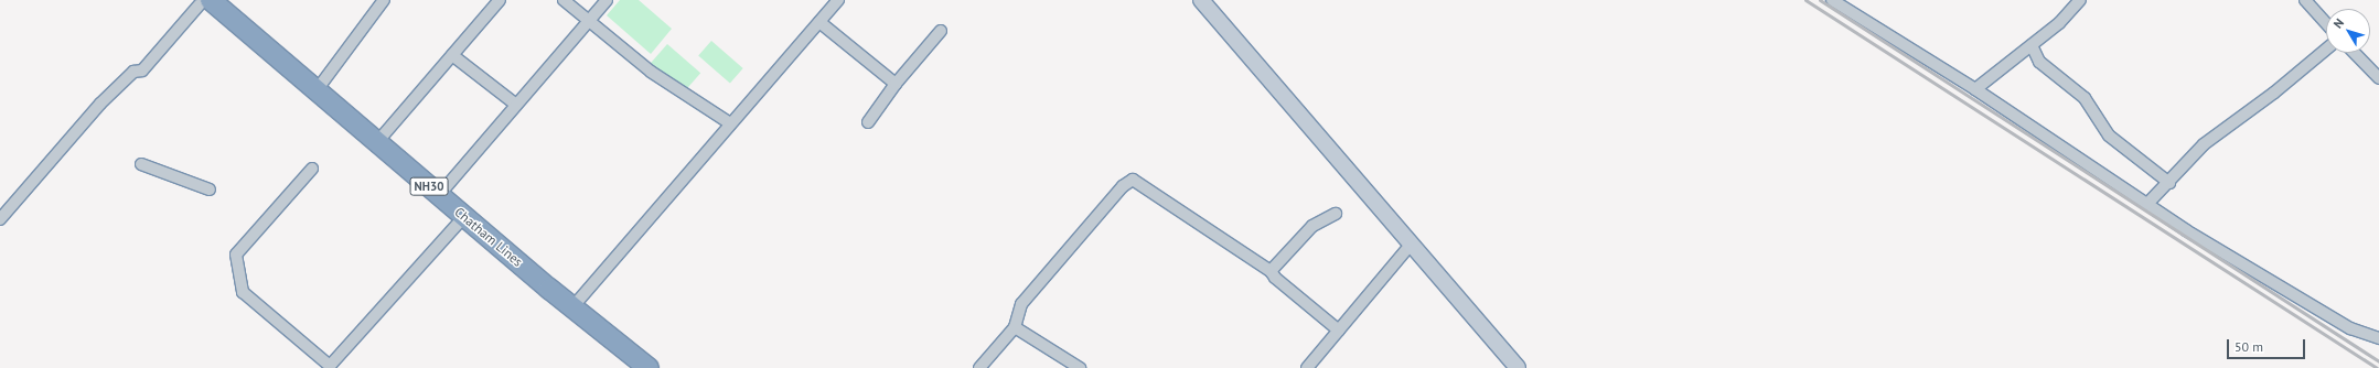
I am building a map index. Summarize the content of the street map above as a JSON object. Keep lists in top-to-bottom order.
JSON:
{
  "streets": {
    "highway": ["NH30", "Chatham Lines"]
  },
  "scale_bar": "50 m",
  "north": "top left"
}
